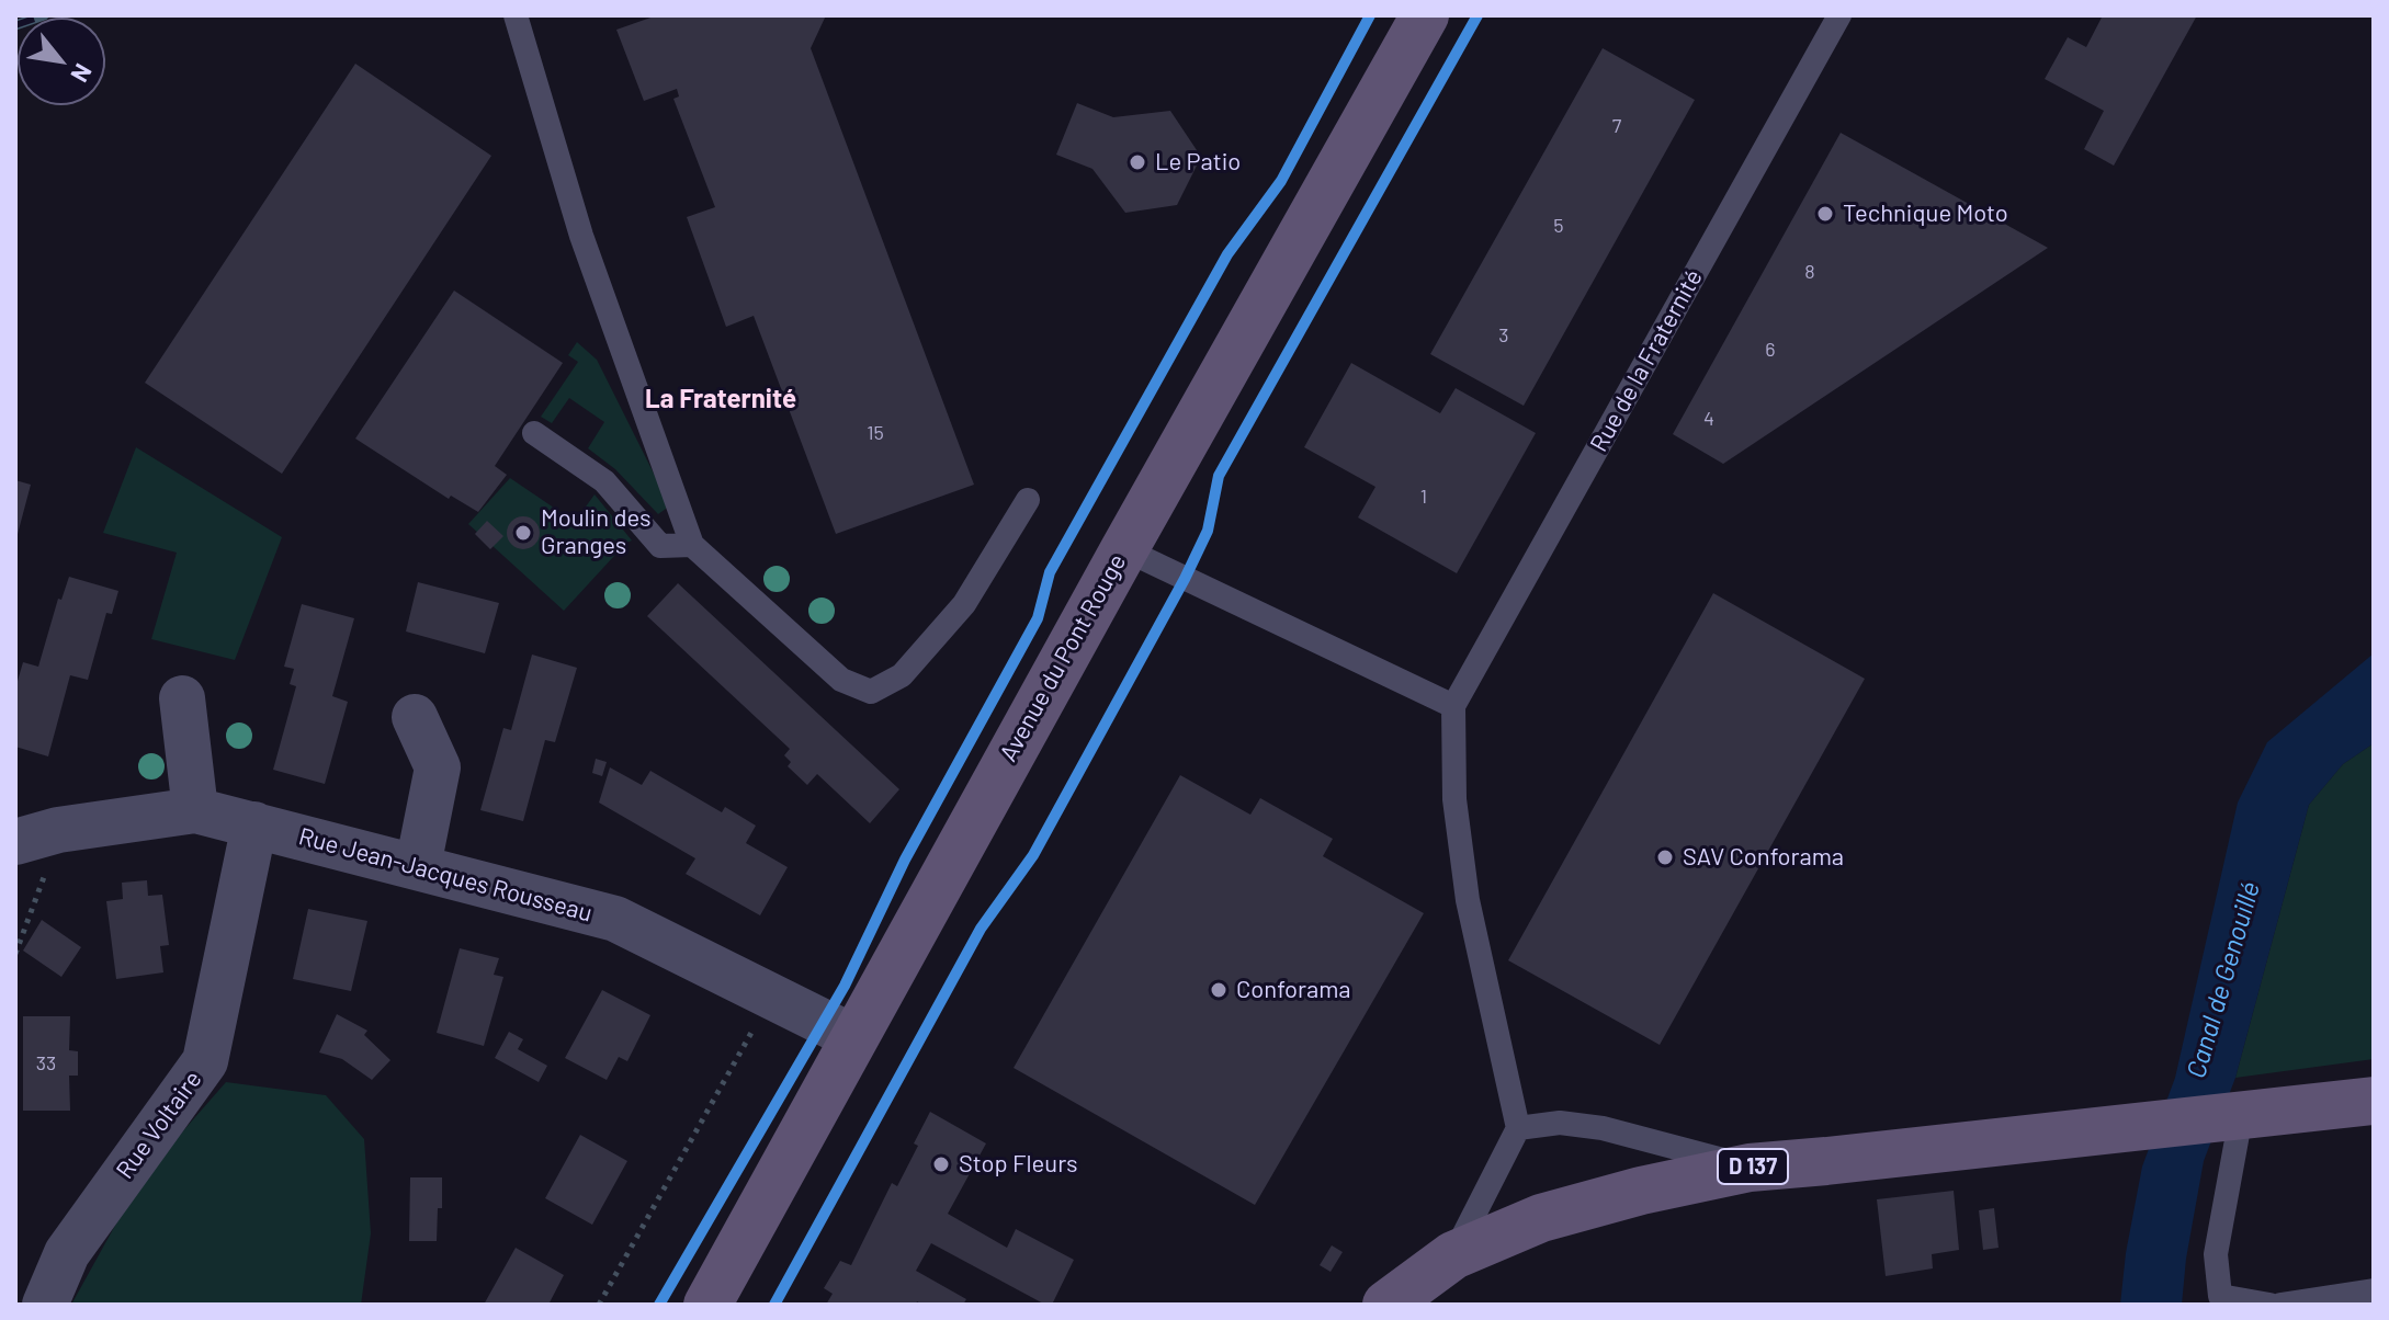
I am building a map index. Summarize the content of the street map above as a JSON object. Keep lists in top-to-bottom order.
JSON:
{
  "streets": {
    "main road": ["Avenue du Pont Rouge", "D 137"],
    "street": ["Rue Jean-Jacques Rousseau", "Rue Voltaire"],
    "lane": ["Rue de la Fraternité"]
  },
  "crossings": [
    ["Avenue du Pont Rouge", "Rue Jean-Jacques Rousseau"],
    ["Rue Jean-Jacques Rousseau", "Rue Voltaire"]
  ],
  "districts": ["La Fraternité"],
  "water": ["Canal de Genouillé"],
  "places": [
    "Le Patio",
    "Technique Moto",
    "Moulin des Granges",
    "SAV Conforama",
    "Conforama",
    "Stop Fleurs"
  ],
  "house_numbers": [
    "7",
    "5",
    "8",
    "3",
    "6",
    "4",
    "15",
    "1",
    "33"
  ],
  "north": "bottom right"
}
